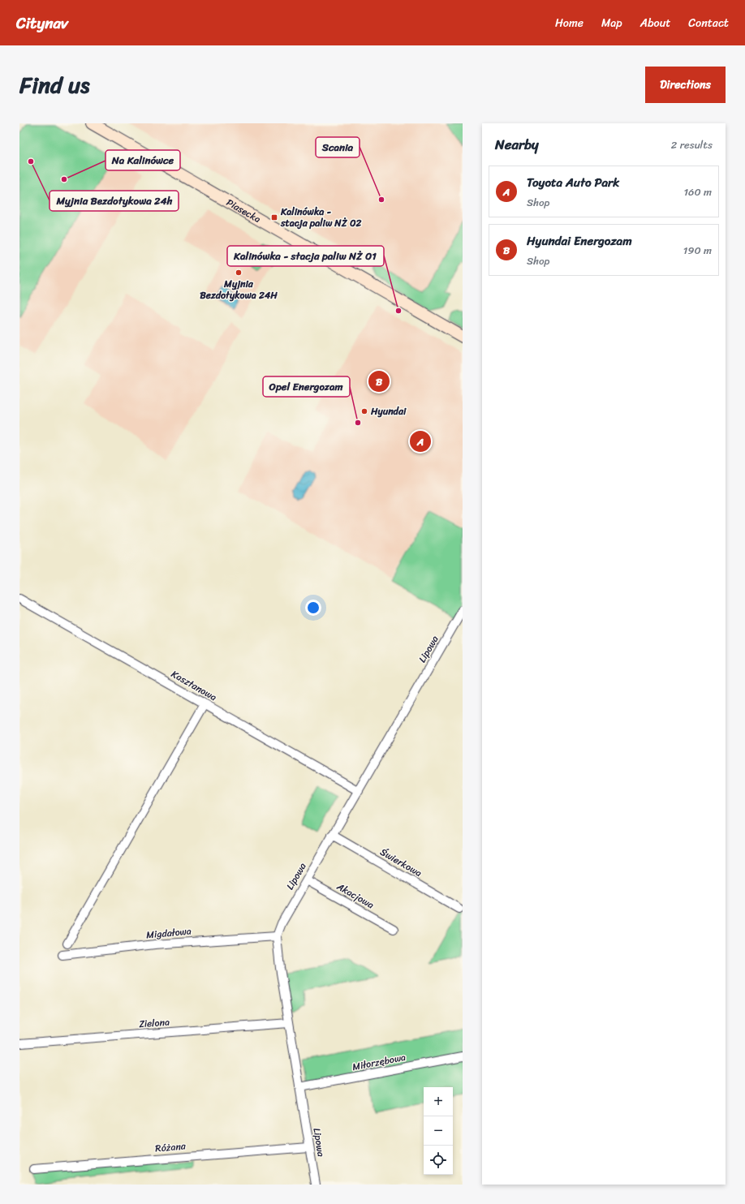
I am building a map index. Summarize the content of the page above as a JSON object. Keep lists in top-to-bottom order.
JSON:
{
  "streets": {
    "street": [
      "Piasecka",
      "Lipowa",
      "Kasztanowa",
      "Świerkowa",
      "Akacjowa",
      "Migdałowa",
      "Zielona",
      "Miłorzębowa",
      "Różana"
    ]
  },
  "crossings": [
    ["Lipowa", "Kasztanowa"],
    ["Lipowa", "Świerkowa"],
    ["Lipowa", "Akacjowa"],
    ["Lipowa", "Migdałowa"],
    ["Lipowa", "Zielona"],
    ["Lipowa", "Miłorzębowa"],
    ["Lipowa", "Różana"]
  ],
  "places": {
    "other": [
      "Myjnia Bezdotykowa 24h",
      "Na Kalinówce",
      "Scania",
      "Myjnia Bezdotykowa 24H",
      "Kalinówka - stacja paliw NŻ 01",
      "Hyundai",
      "Opel Energozam"
    ],
    "transit": ["Kalinówka - stacja paliw NŻ 02"]
  },
  "page": {
    "header": "Citynav",
    "nav": [
      "Home",
      "Map",
      "About",
      "Contact"
    ],
    "title": "Find us",
    "buttons": "Directions",
    "heading": ["Nearby", "2 results"],
    "list": [
      {
        "mark": "A",
        "name": "Toyota Auto Park",
        "note": "Shop",
        "value": "160 m"
      },
      {
        "mark": "B",
        "name": "Hyundai Energozam",
        "note": "Shop",
        "value": "190 m"
      }
    ],
    "pins": ["B", "A"],
    "map_buttons": ["+", "−"]
  }
}
